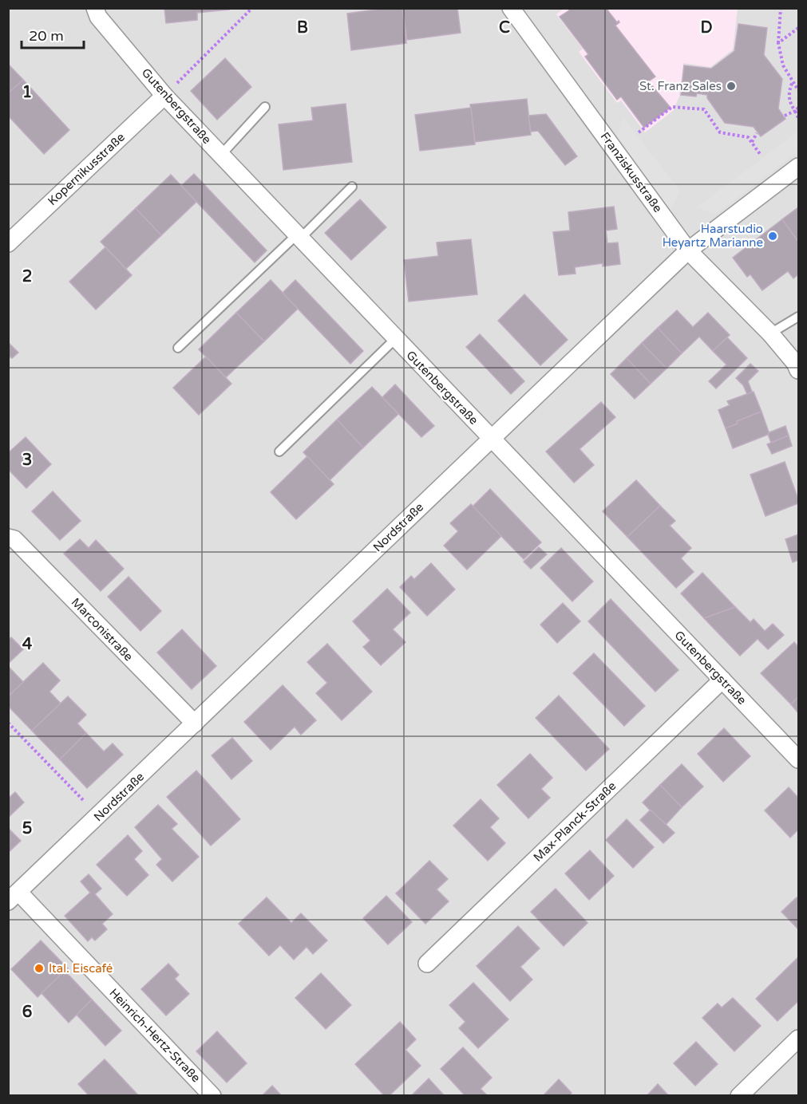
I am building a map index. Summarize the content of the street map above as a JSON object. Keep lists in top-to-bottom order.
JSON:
{
  "streets": {
    "street": [
      "Gutenbergstraße",
      "Kopernikusstraße",
      "Franziskusstraße",
      "Nordstraße",
      "Marconistraße",
      "Max-Planck-Straße",
      "Heinrich-Hertz-Straße"
    ]
  },
  "crossings": [
    ["Gutenbergstraße", "Kopernikusstraße"],
    ["Gutenbergstraße", "Nordstraße"],
    ["Gutenbergstraße", "Max-Planck-Straße"],
    ["Franziskusstraße", "Nordstraße"],
    ["Nordstraße", "Marconistraße"],
    ["Nordstraße", "Heinrich-Hertz-Straße"]
  ],
  "places": ["St. Franz Sales", "Haarstudio Heyartz Marianne", "Ital. Eiscafé"],
  "scale_bar": "20 m",
  "grid": {
    "columns": ["B", "C", "D"],
    "rows": [
      "1",
      "2",
      "3",
      "4",
      "5",
      "6"
    ]
  }
}
